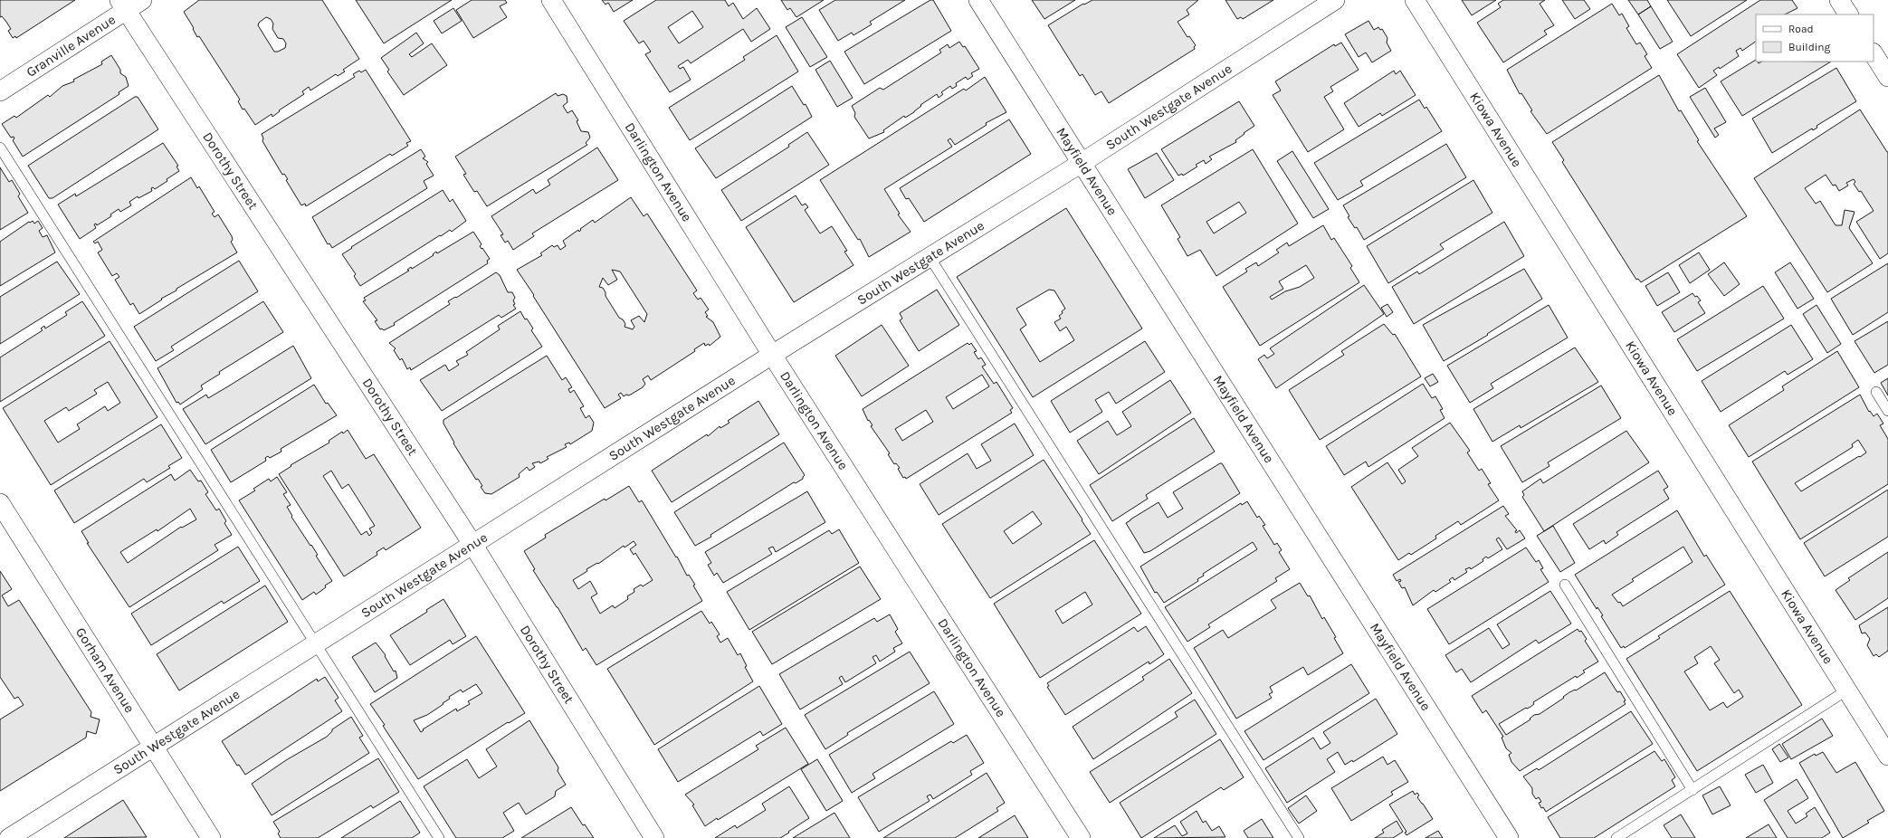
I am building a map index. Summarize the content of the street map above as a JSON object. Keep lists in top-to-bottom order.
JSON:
{
  "streets": {
    "street": [
      "Granville Avenue",
      "South Westgate Avenue",
      "Kiowa Avenue",
      "Dorothy Street",
      "Mayfield Avenue",
      "Darlington Avenue",
      "Gorham Avenue"
    ]
  },
  "crossings": [
    ["Granville Avenue", "Dorothy Street"],
    ["South Westgate Avenue", "Dorothy Street"],
    ["South Westgate Avenue", "Mayfield Avenue"],
    ["South Westgate Avenue", "Darlington Avenue"],
    ["South Westgate Avenue", "Gorham Avenue"]
  ],
  "legend": ["Road", "Building"]
}
